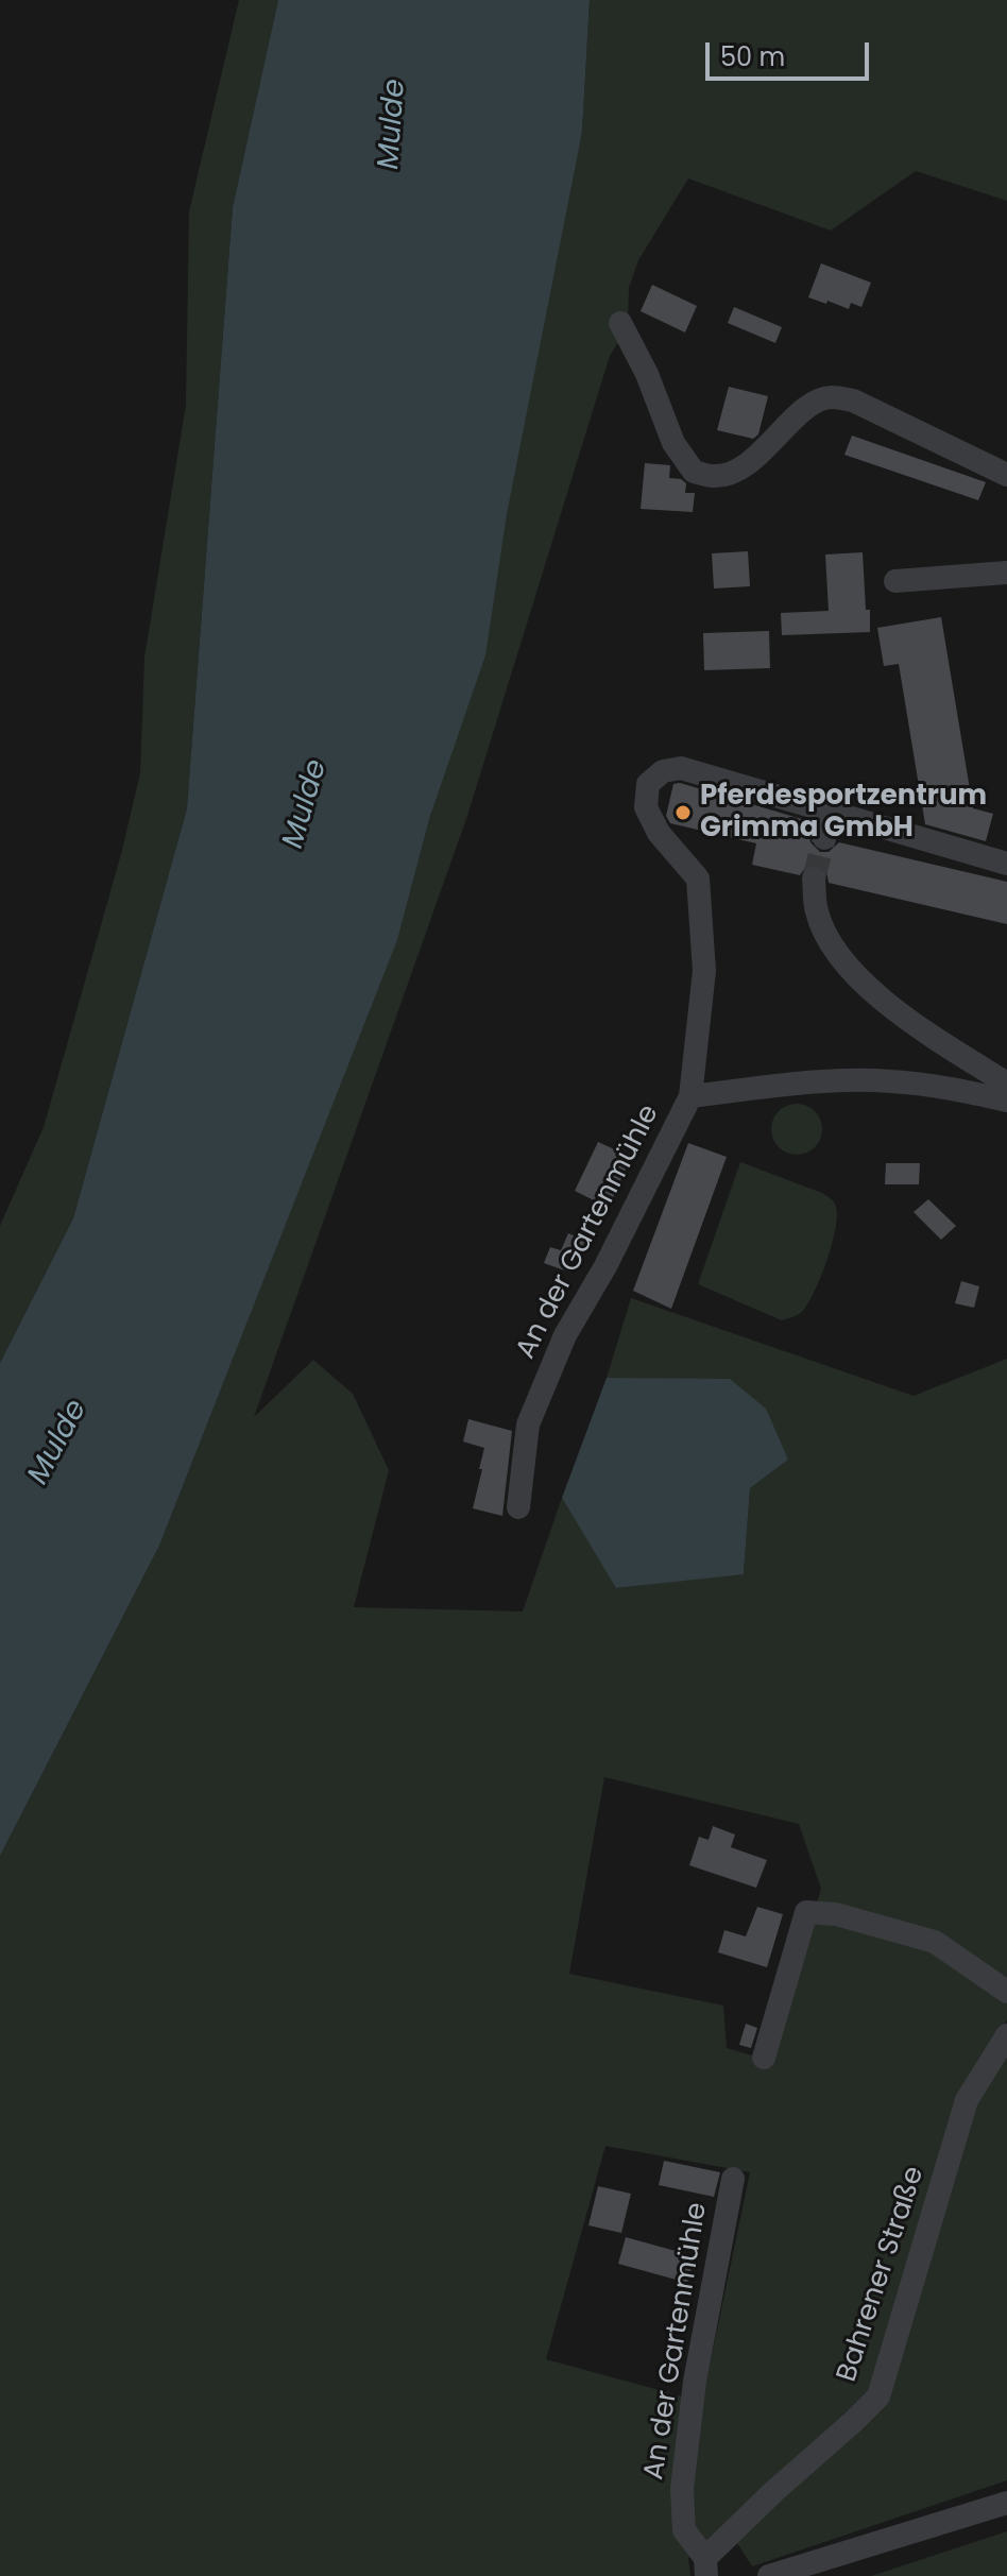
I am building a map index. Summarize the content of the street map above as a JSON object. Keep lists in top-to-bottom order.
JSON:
{
  "streets": {
    "street": ["An der Gartenmühle", "Bahrener Straße"]
  },
  "crossings": [
    ["An der Gartenmühle", "Bahrener Straße"]
  ],
  "water": ["Mulde"],
  "places": ["Pferdesportzentrum Grimma GmbH"],
  "scale_bar": "50 m"
}
